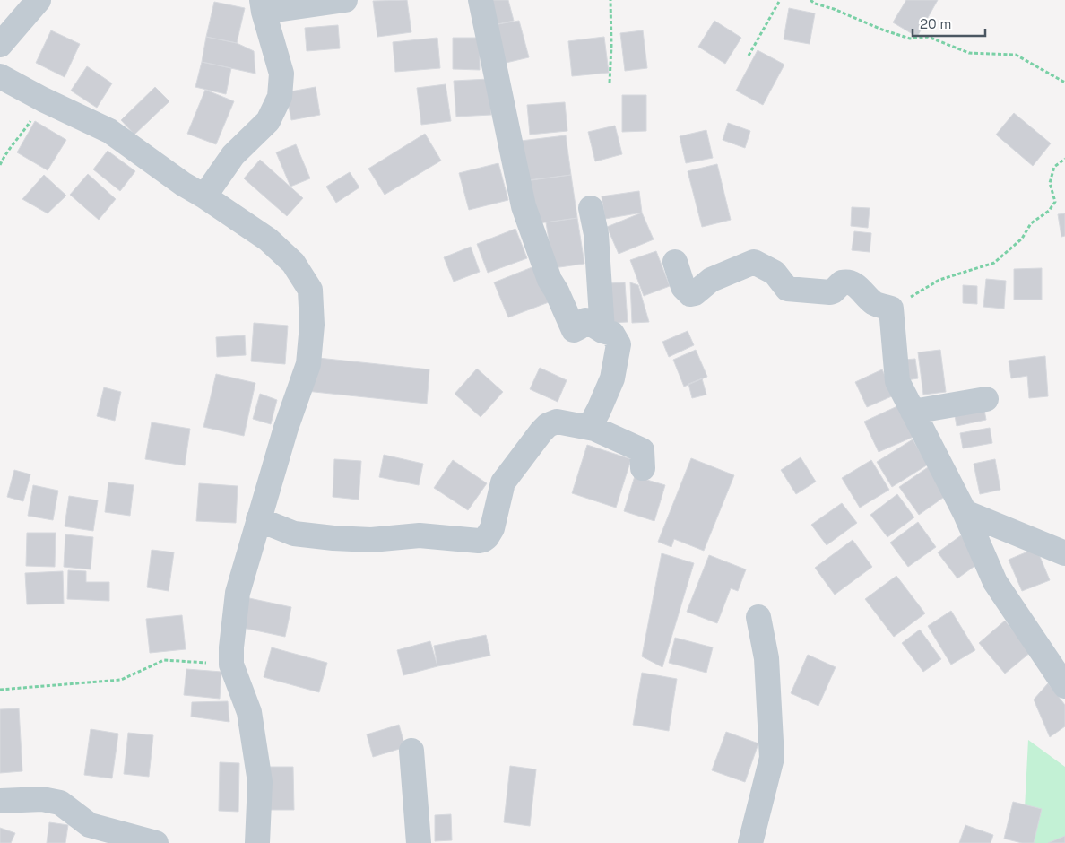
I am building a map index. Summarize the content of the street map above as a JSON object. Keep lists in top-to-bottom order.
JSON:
{
  "scale_bar": "20 m"
}
